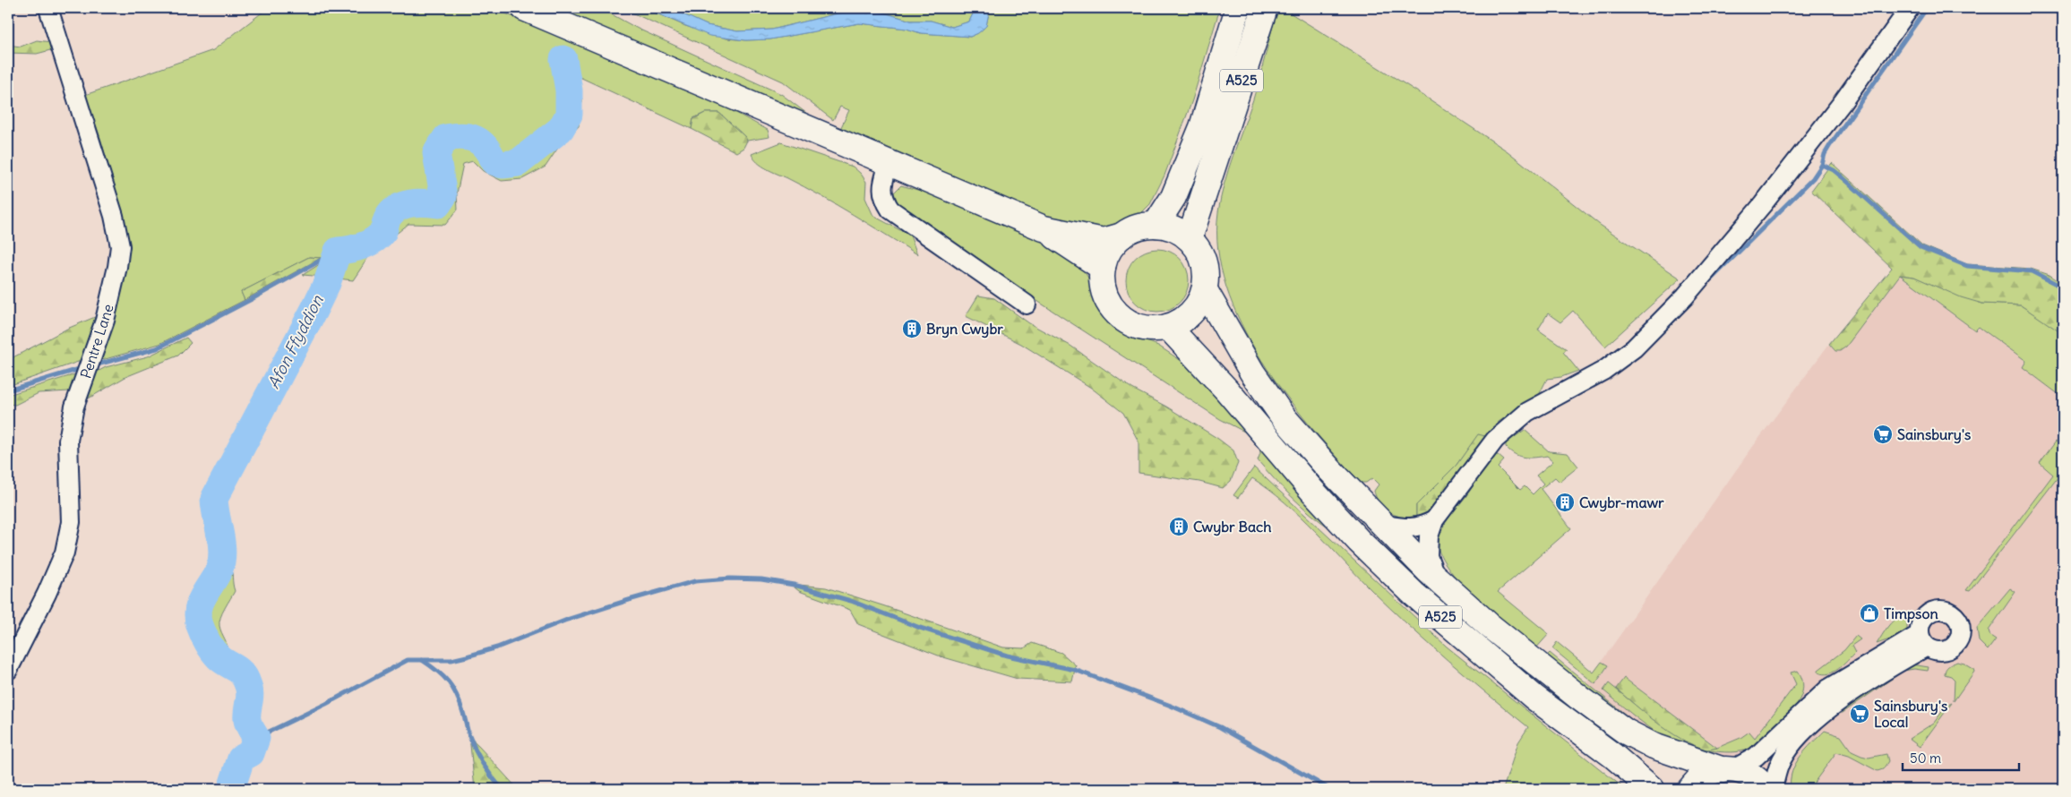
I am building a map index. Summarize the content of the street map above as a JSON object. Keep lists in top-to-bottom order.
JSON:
{
  "streets": {
    "main road": ["A525"],
    "street": ["Pentre Lane"]
  },
  "water": ["Afon Ffyddion"],
  "places": {
    "building": ["Bryn Cwybr", "Cwybr-mawr", "Cwybr Bach"],
    "supermarket": ["Sainsbury's", "Sainsbury's Local"],
    "shop": ["Timpson"]
  },
  "scale_bar": "50 m"
}
